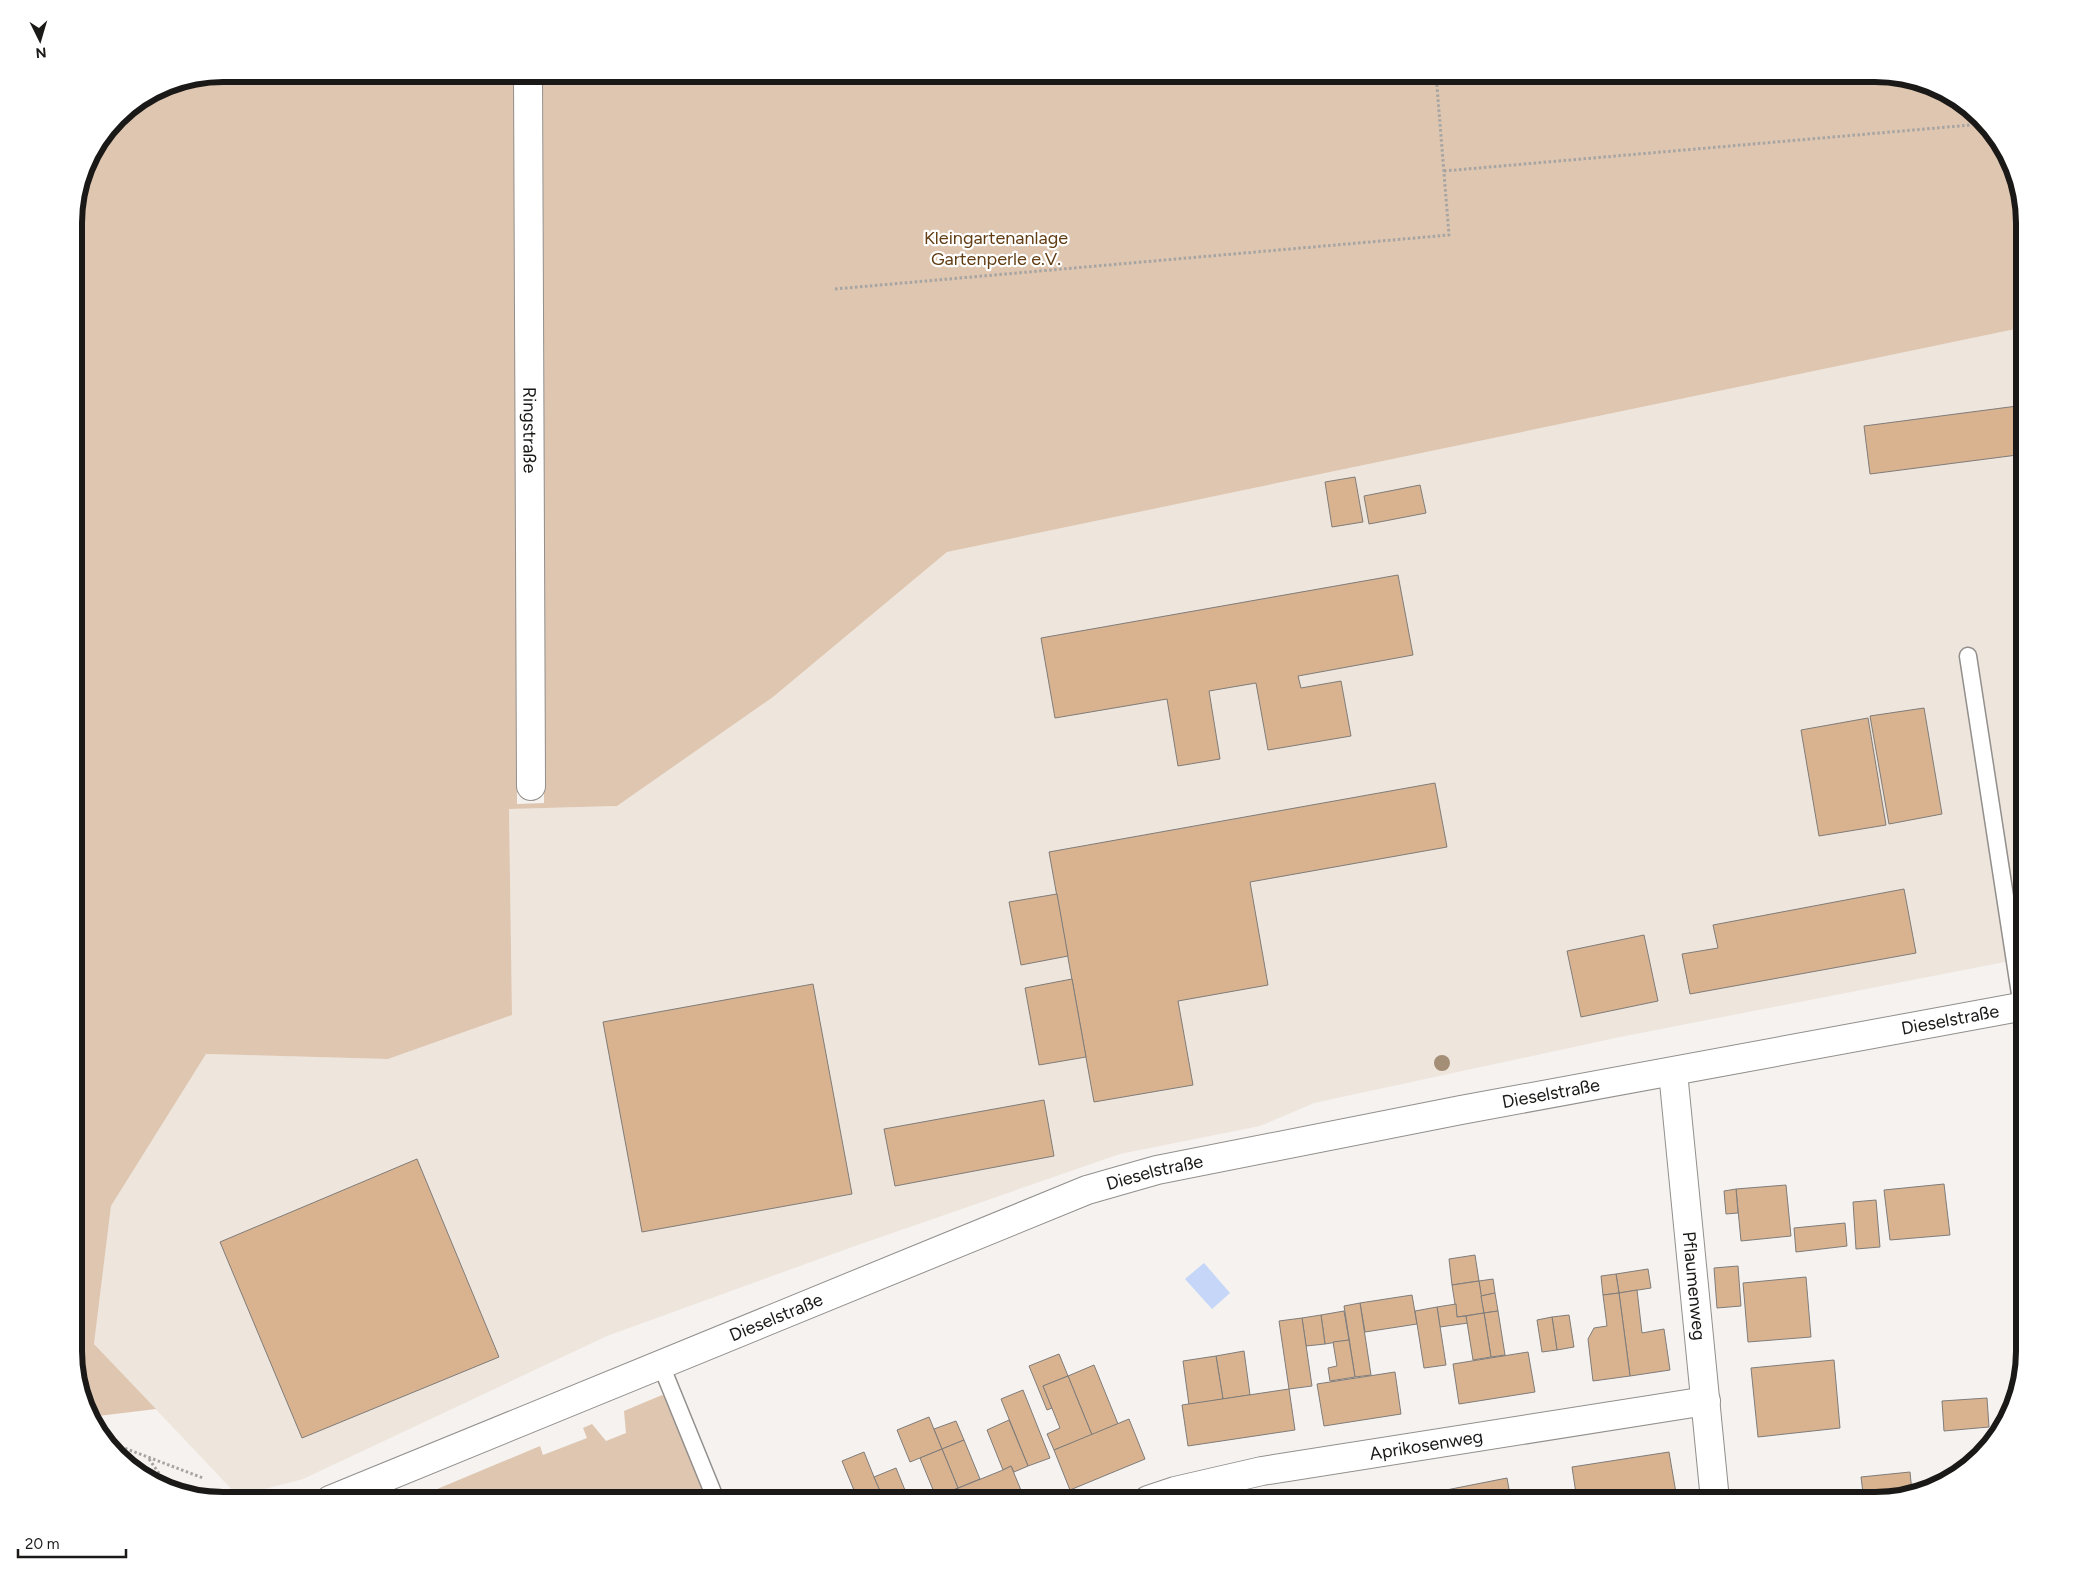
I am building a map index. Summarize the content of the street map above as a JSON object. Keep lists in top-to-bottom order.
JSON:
{
  "streets": {
    "street": [
      "Ringstraße",
      "Dieselstraße",
      "Pflaumenweg",
      "Aprikosenweg"
    ]
  },
  "crossings": [
    ["Dieselstraße", "Pflaumenweg"],
    ["Pflaumenweg", "Aprikosenweg"]
  ],
  "parks": ["Kleingartenanlage Gartenperle e.V."],
  "scale_bar": "20 m",
  "north": "bottom"
}
